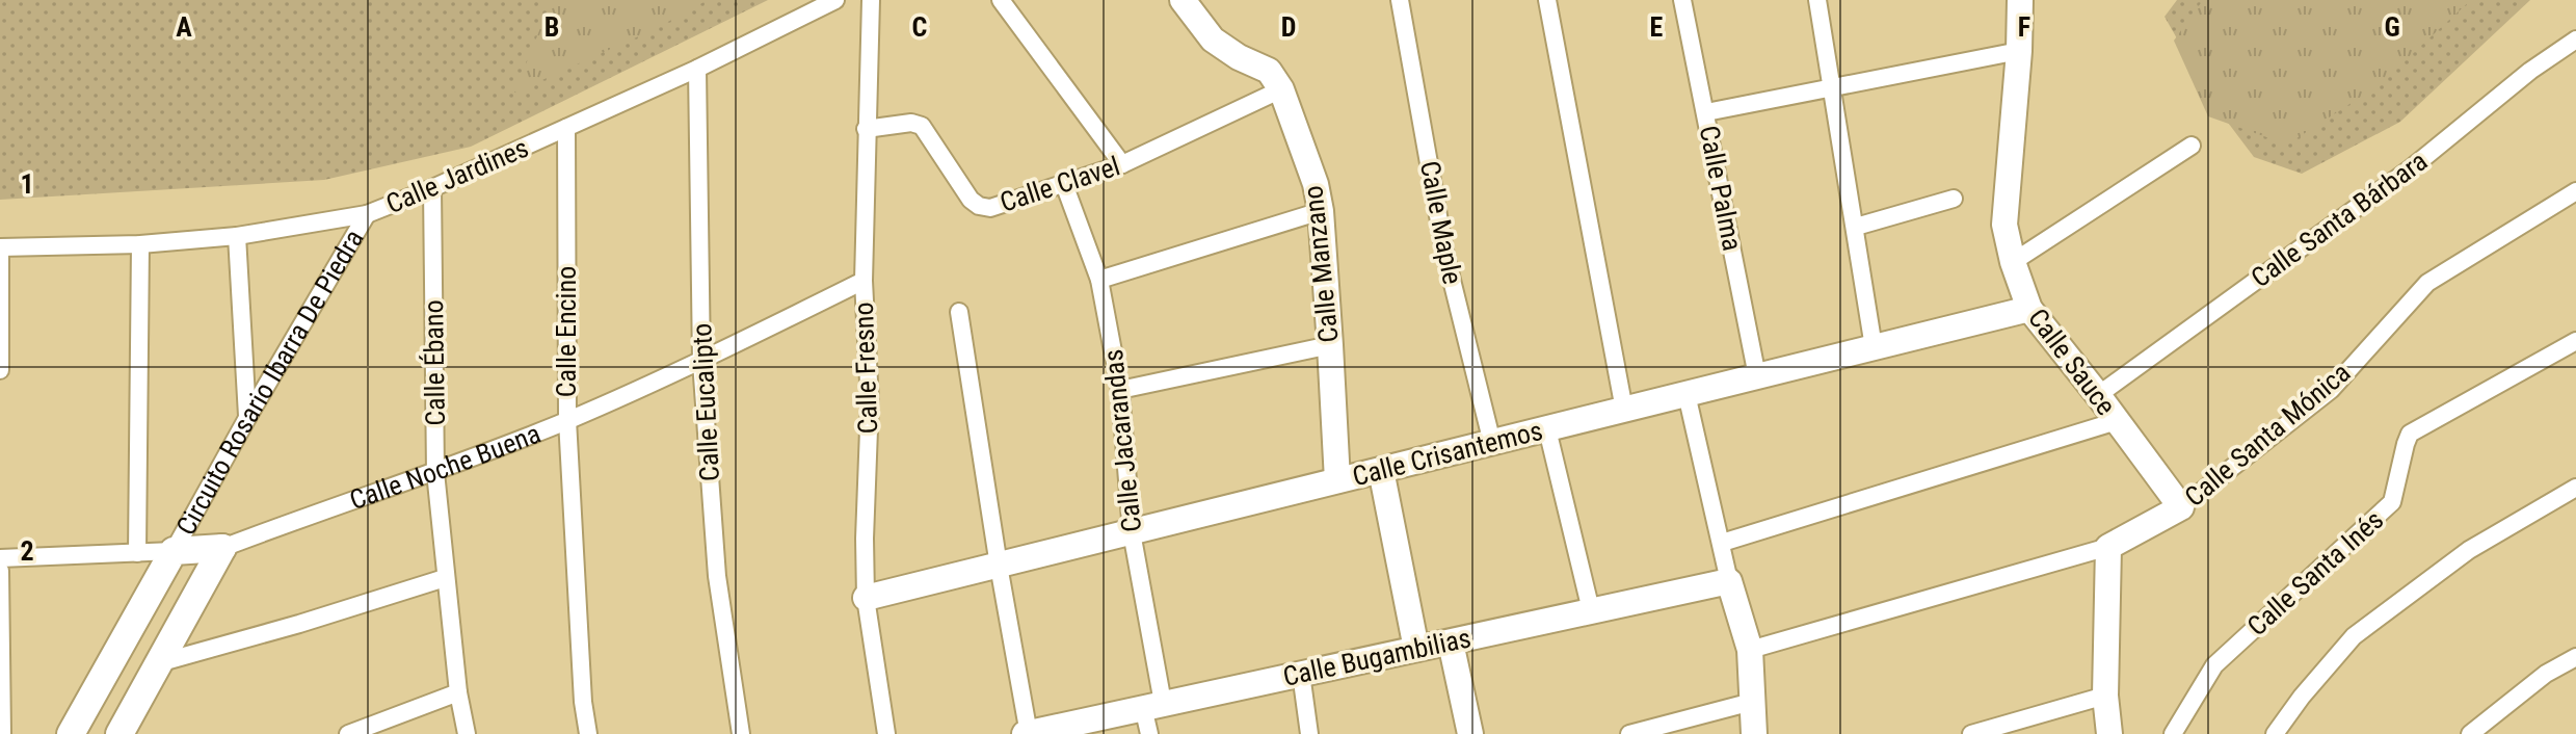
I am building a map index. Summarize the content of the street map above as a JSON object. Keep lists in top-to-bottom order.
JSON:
{
  "streets": {
    "main road": ["Circuito Rosario Ibarra De Piedra", "Calle Noche Buena"],
    "street": [
      "Calle Jardines",
      "Calle Clavel",
      "Calle Palma",
      "Calle Santa Bárbara",
      "Calle Maple",
      "Calle Manzano",
      "Calle Encino",
      "Calle Sauce",
      "Calle Ébano",
      "Calle Fresno",
      "Calle Eucalipto",
      "Calle Santa Mónica",
      "Calle Jacarandas",
      "Calle Crisantemos",
      "Calle Santa Inés",
      "Calle Bugambilias"
    ]
  },
  "crossings": [
    ["Calle Jardines", "Calle Encino"],
    ["Calle Jardines", "Calle Ébano"],
    ["Calle Jardines", "Circuito Rosario Ibarra De Piedra"],
    ["Calle Jardines", "Calle Eucalipto"],
    ["Calle Clavel", "Calle Manzano"],
    ["Calle Clavel", "Calle Fresno"],
    ["Calle Clavel", "Calle Jacarandas"],
    ["Calle Palma", "Calle Crisantemos"],
    ["Calle Santa Bárbara", "Calle Sauce"],
    ["Calle Maple", "Calle Crisantemos"],
    ["Calle Manzano", "Calle Crisantemos"],
    ["Calle Encino", "Calle Noche Buena"],
    ["Calle Sauce", "Calle Santa Mónica"],
    ["Calle Sauce", "Calle Crisantemos"],
    ["Calle Ébano", "Calle Noche Buena"],
    ["Calle Fresno", "Calle Crisantemos"],
    ["Calle Fresno", "Calle Noche Buena"],
    ["Circuito Rosario Ibarra De Piedra", "Calle Noche Buena"],
    ["Calle Eucalipto", "Calle Noche Buena"],
    ["Calle Jacarandas", "Calle Crisantemos"],
    ["Calle Jacarandas", "Calle Bugambilias"]
  ],
  "grid": {
    "columns": [
      "A",
      "B",
      "C",
      "D",
      "E",
      "F",
      "G"
    ],
    "rows": ["1", "2"]
  }
}
